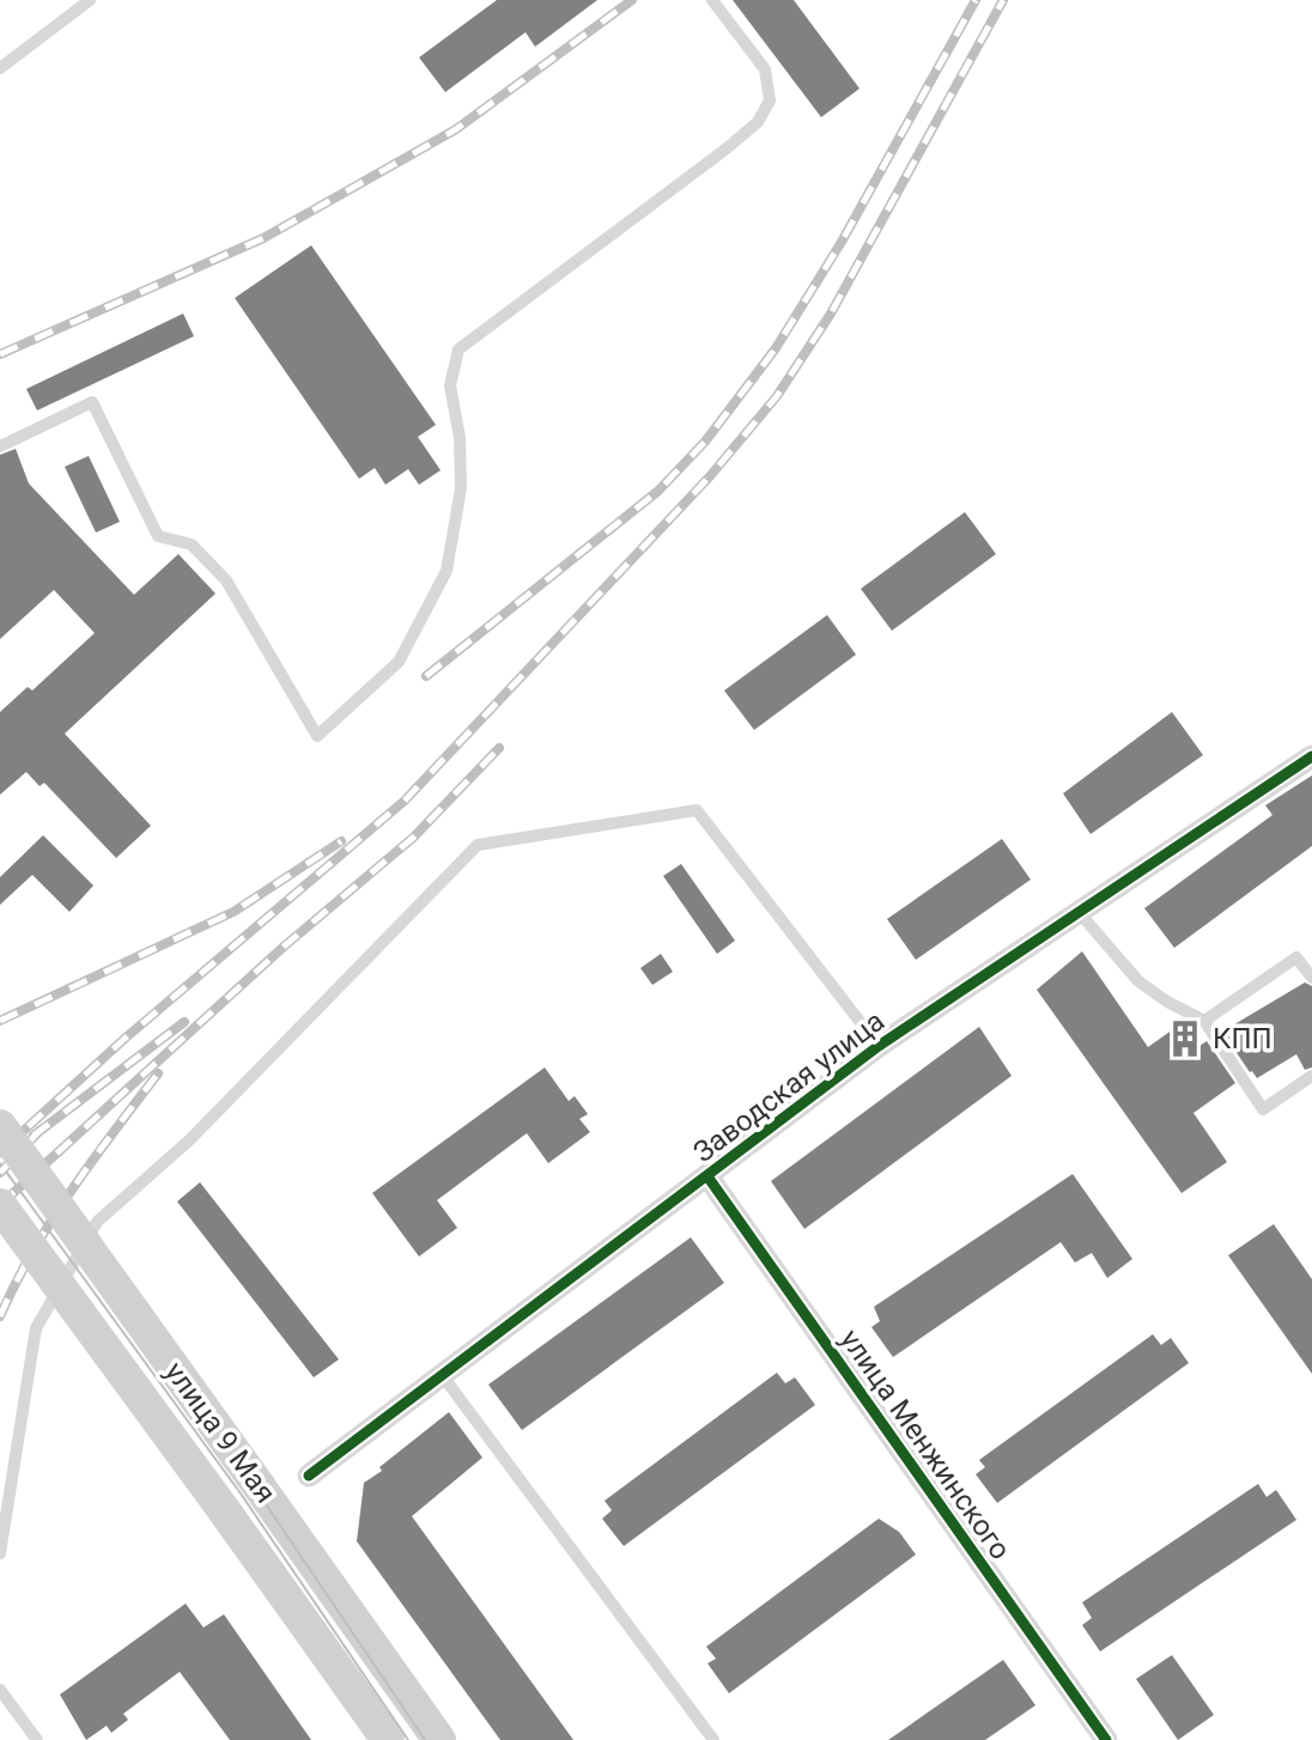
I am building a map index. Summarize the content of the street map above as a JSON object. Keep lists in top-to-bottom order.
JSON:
{
  "streets": {
    "main road": ["улица 9 Мая"],
    "street": ["Заводская улица", "улица Менжинского"]
  },
  "crossings": [
    ["Заводская улица", "улица Менжинского"]
  ],
  "places": {
    "building": ["КПП"]
  }
}
